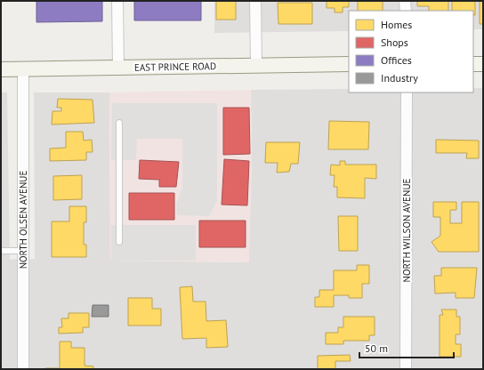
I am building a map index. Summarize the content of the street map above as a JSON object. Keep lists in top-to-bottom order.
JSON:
{
  "streets": {
    "main road": ["EAST PRINCE ROAD"],
    "street": ["NORTH OLSEN AVENUE", "NORTH WILSON AVENUE"]
  },
  "crossings": [
    ["EAST PRINCE ROAD", "NORTH OLSEN AVENUE"]
  ],
  "legend": [
    "Homes",
    "Shops",
    "Offices",
    "Industry"
  ],
  "scale_bar": "50 m"
}
